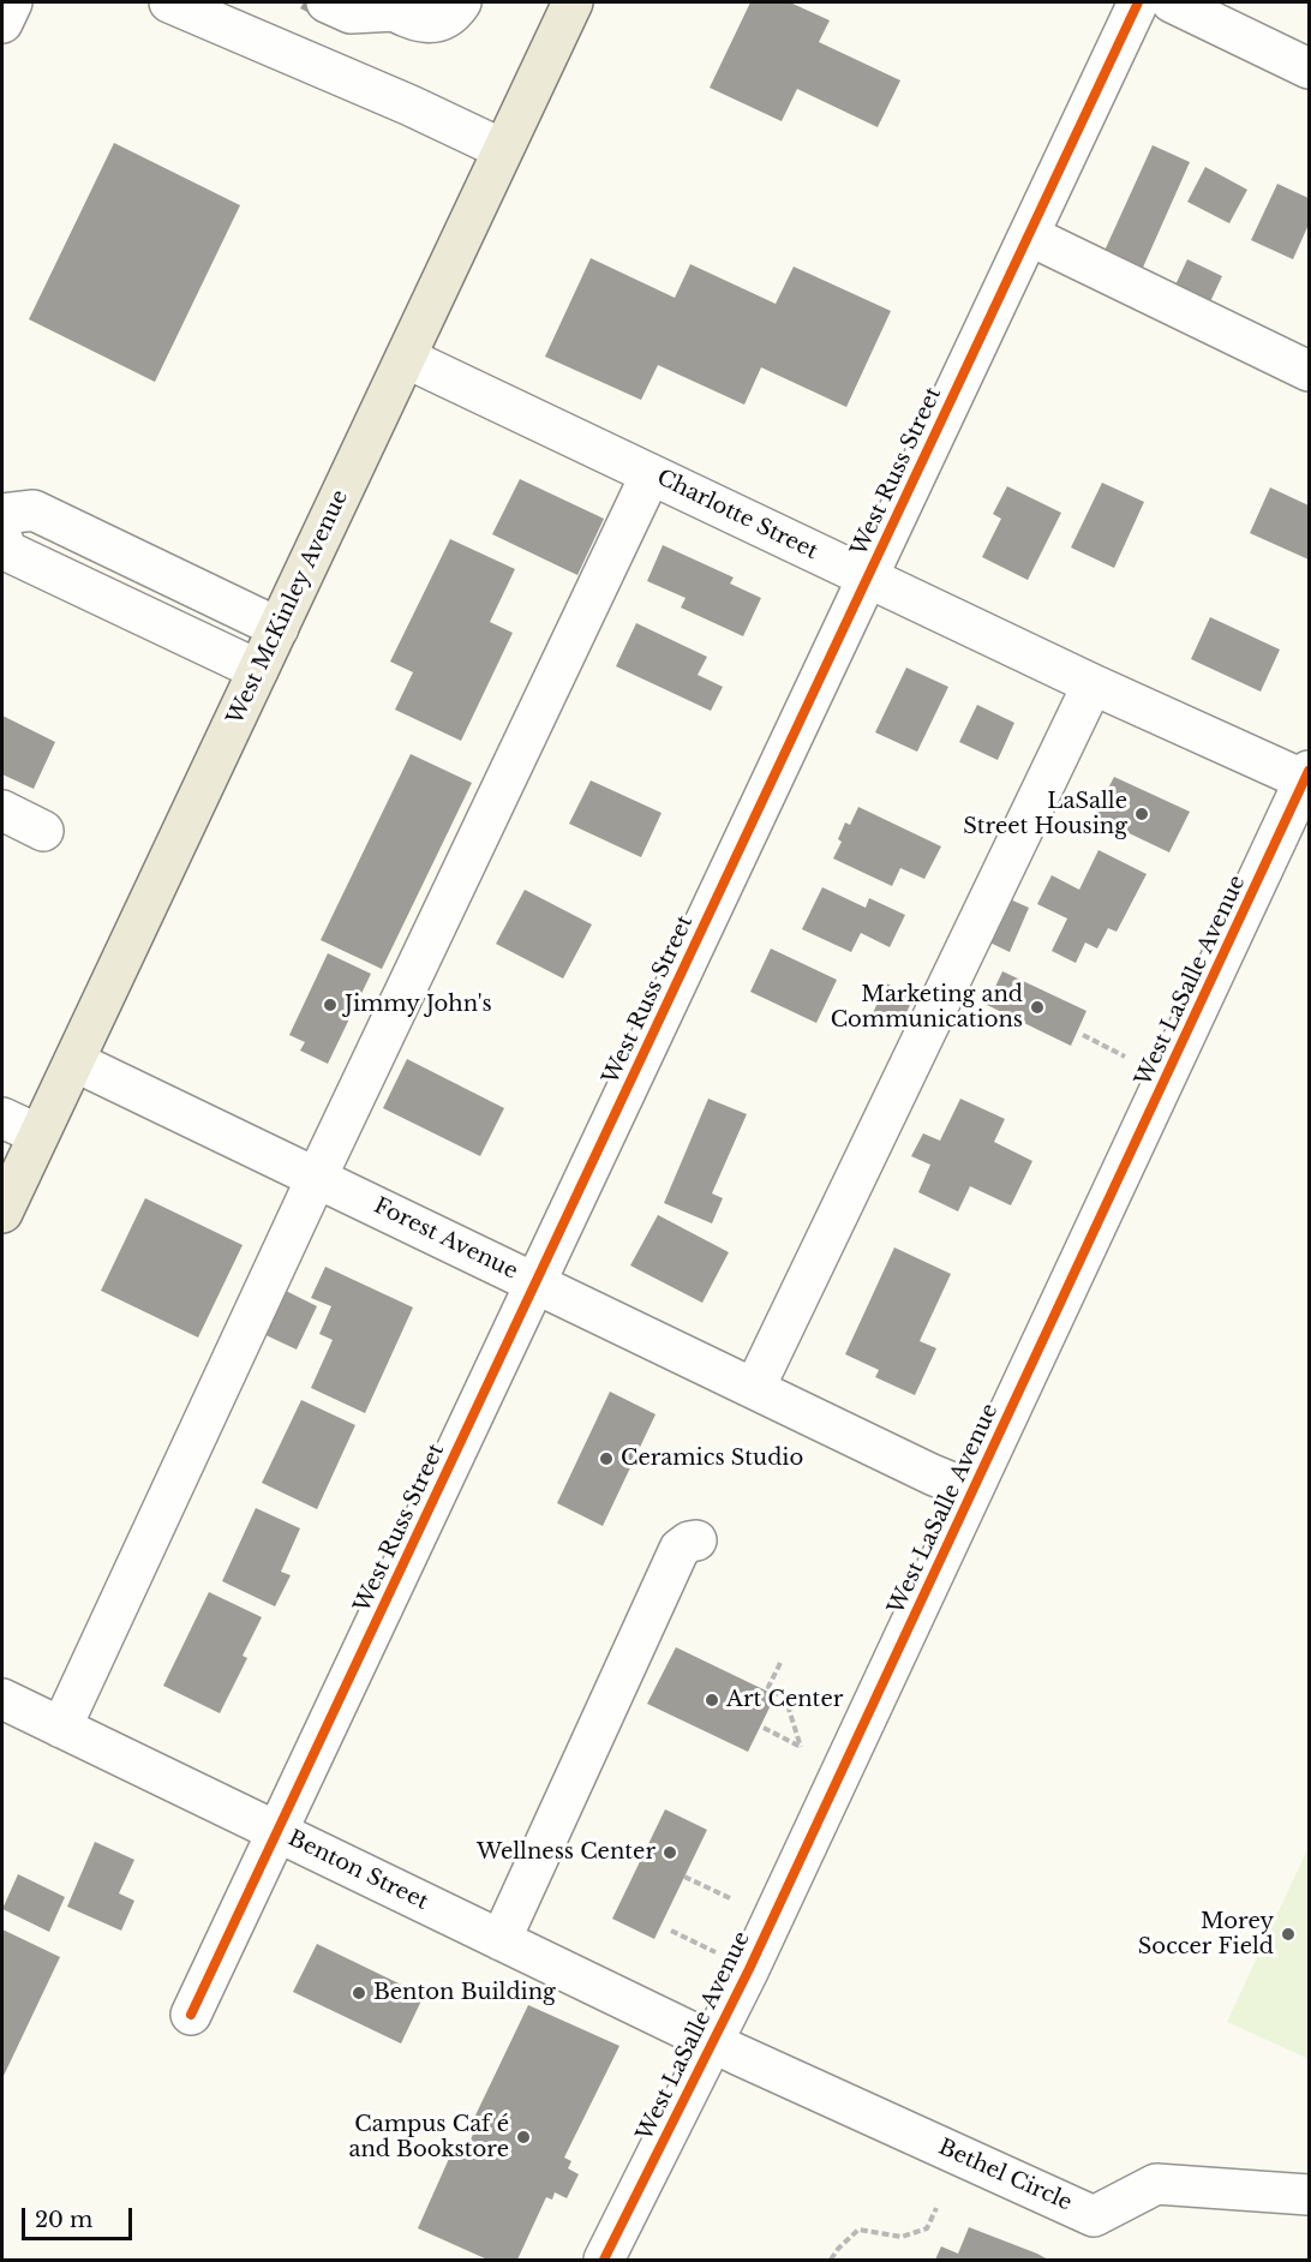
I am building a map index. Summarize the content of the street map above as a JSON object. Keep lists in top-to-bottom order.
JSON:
{
  "streets": {
    "main road": ["West McKinley Avenue"],
    "street": [
      "West Russ Street",
      "Charlotte Street",
      "West LaSalle Avenue",
      "Forest Avenue",
      "Benton Street",
      "Bethel Circle"
    ]
  },
  "crossings": [
    ["West Russ Street", "Charlotte Street"],
    ["West Russ Street", "Forest Avenue"],
    ["West Russ Street", "Benton Street"],
    ["Charlotte Street", "West McKinley Avenue"],
    ["Charlotte Street", "West LaSalle Avenue"],
    ["West McKinley Avenue", "Forest Avenue"],
    ["West LaSalle Avenue", "Forest Avenue"],
    ["West LaSalle Avenue", "Benton Street"],
    ["West LaSalle Avenue", "Bethel Circle"],
    ["Benton Street", "Bethel Circle"]
  ],
  "places": [
    "LaSalle Street Housing",
    "Jimmy John's",
    "Marketing and Communications",
    "Ceramics Studio",
    "Art Center",
    "Wellness Center",
    "Morey Soccer Field",
    "Benton Building",
    "Campus Caf é and Bookstore"
  ],
  "scale_bar": "20 m"
}
